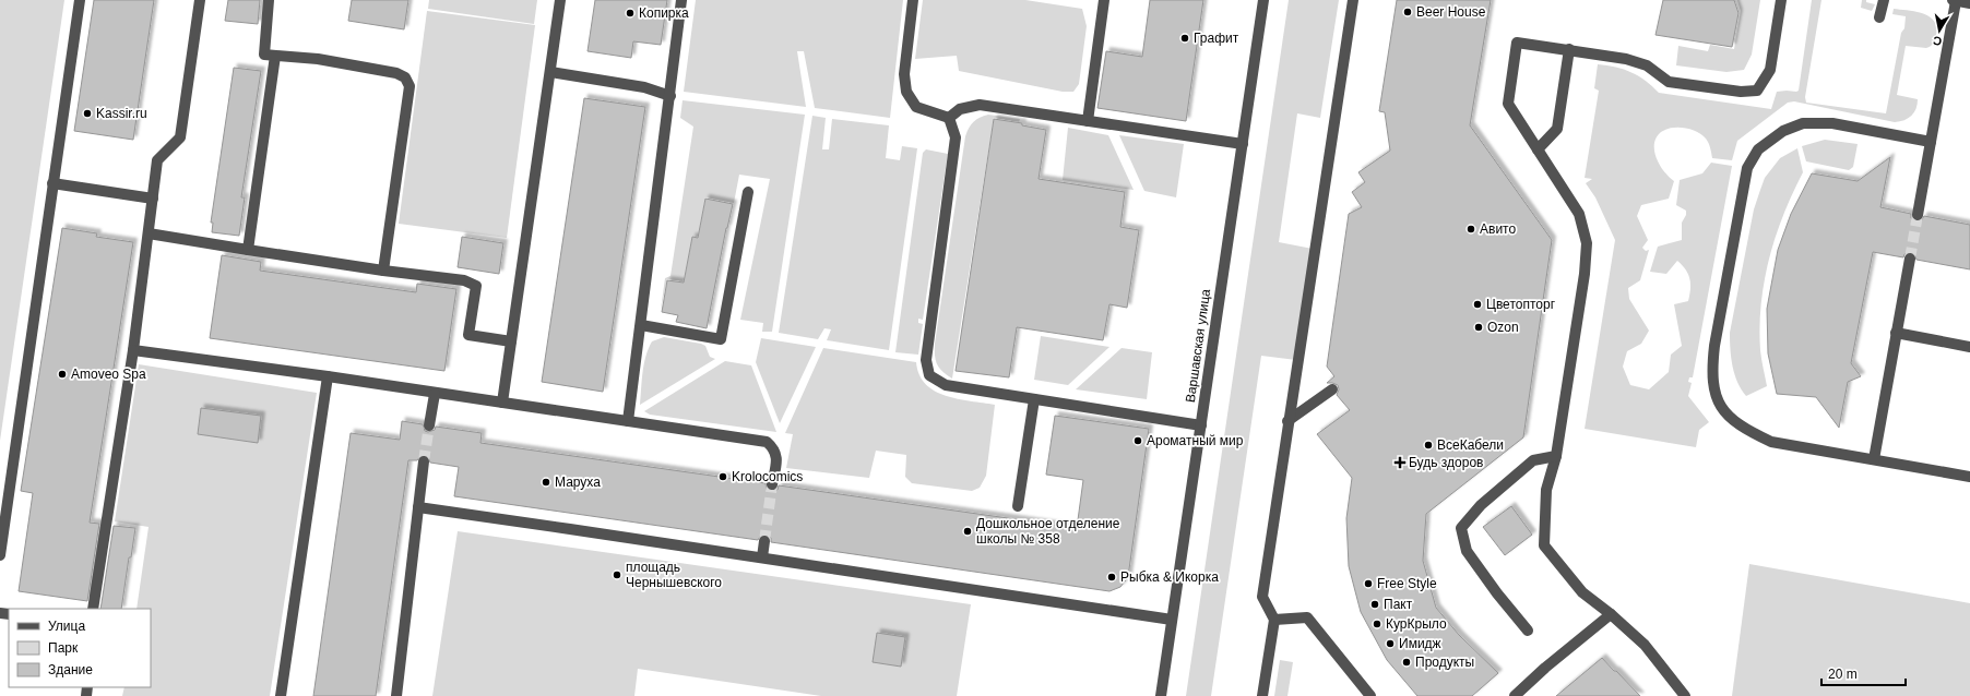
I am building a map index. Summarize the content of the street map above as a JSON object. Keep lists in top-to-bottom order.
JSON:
{
  "streets": {
    "street": ["Варшавская улица"]
  },
  "places": {
    "other": [
      "Beer House",
      "Копирка",
      "Графит",
      "Kassir.ru",
      "Авито",
      "Цветопторг",
      "Ozon",
      "Amoveo Spa",
      "Ароматный мир",
      "ВсеКабели",
      "Krolocomics",
      "Маруха",
      "Дошкольное отделение школы № 358",
      "площадь Чернышевского",
      "Рыбка & Икорка",
      "Free Style",
      "Пакт",
      "КурКрыло",
      "Имидж",
      "Продукты"
    ],
    "health": ["Будь здоров"]
  },
  "legend": ["Улица", "Парк", "Здание"],
  "scale_bar": "20 m",
  "north": "bottom"
}
